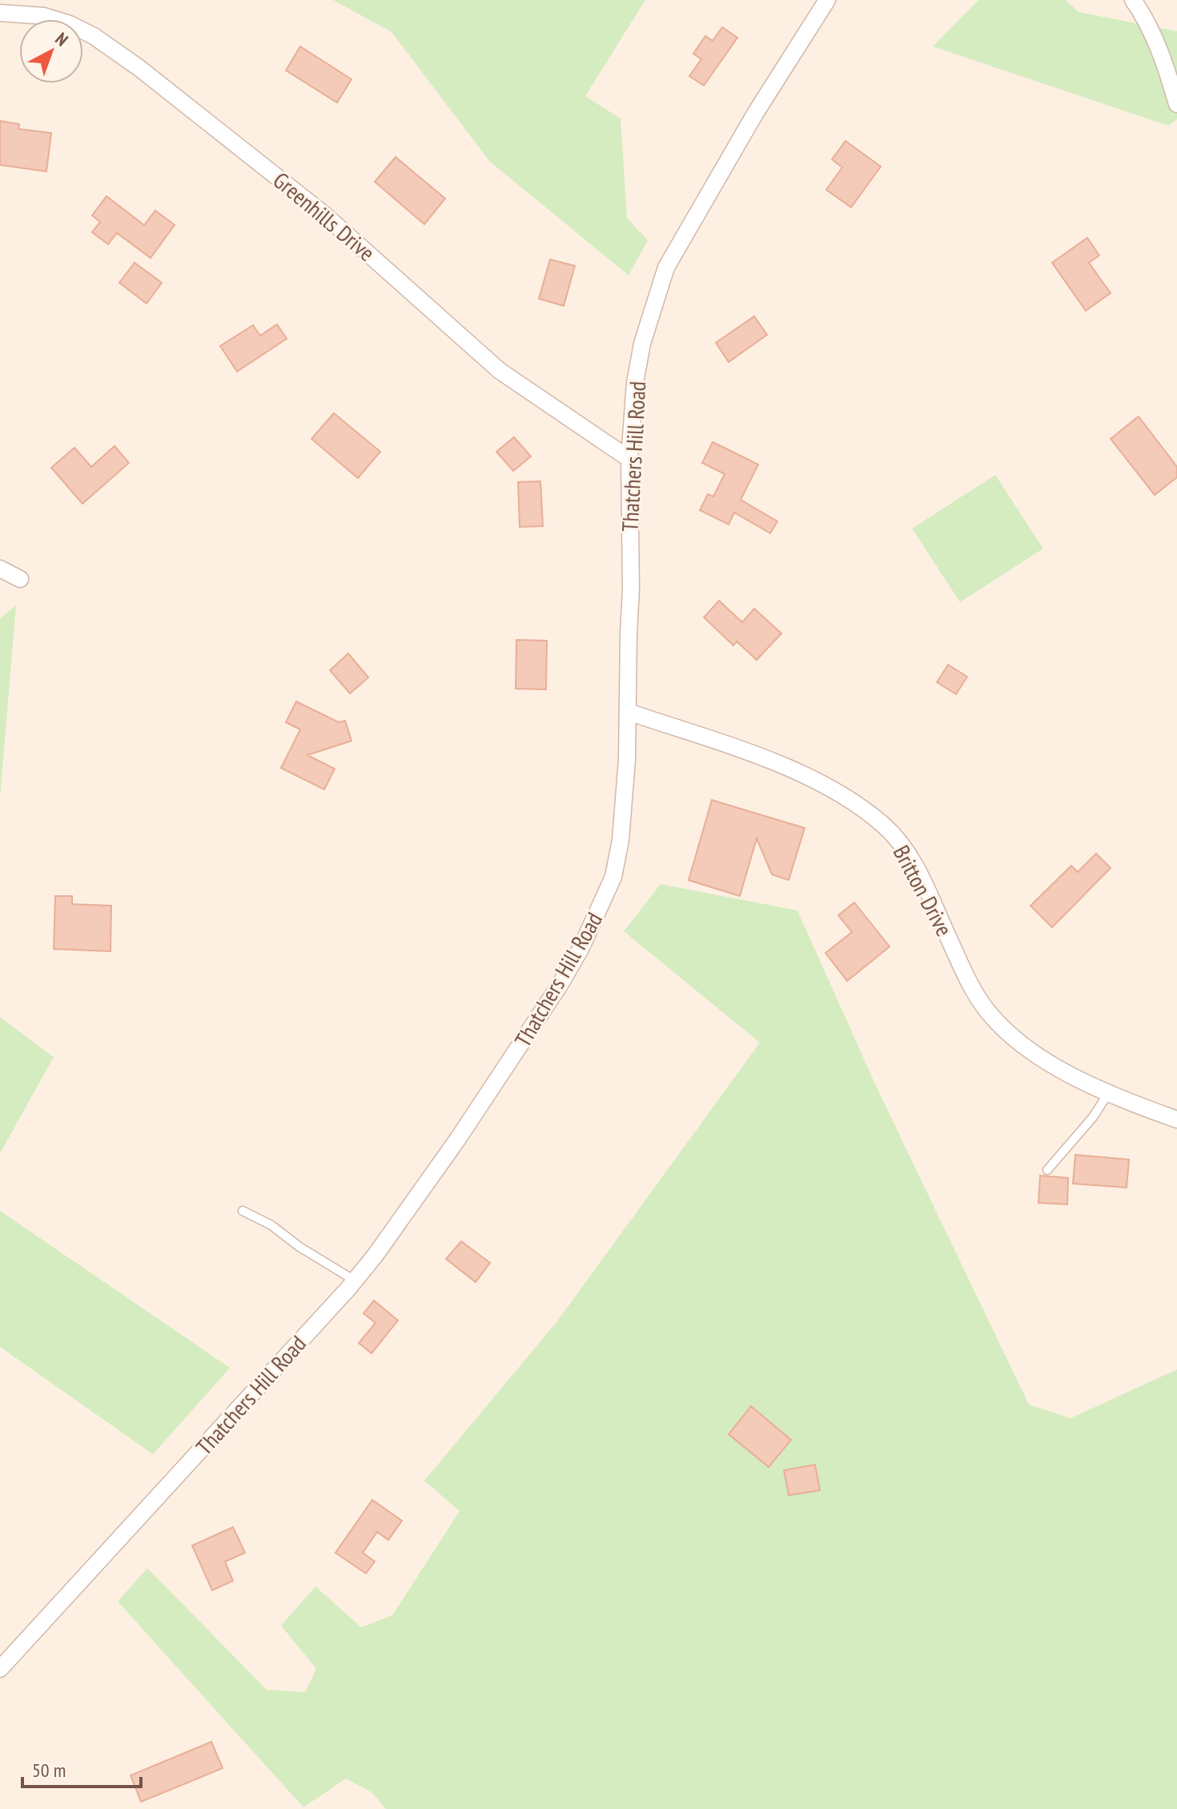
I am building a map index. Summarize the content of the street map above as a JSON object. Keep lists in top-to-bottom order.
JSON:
{
  "streets": {
    "street": ["Greenhills Drive", "Thatchers Hill Road", "Britton Drive"]
  },
  "crossings": [
    ["Greenhills Drive", "Thatchers Hill Road"],
    ["Thatchers Hill Road", "Britton Drive"]
  ],
  "scale_bar": "50 m",
  "north": "top right"
}
